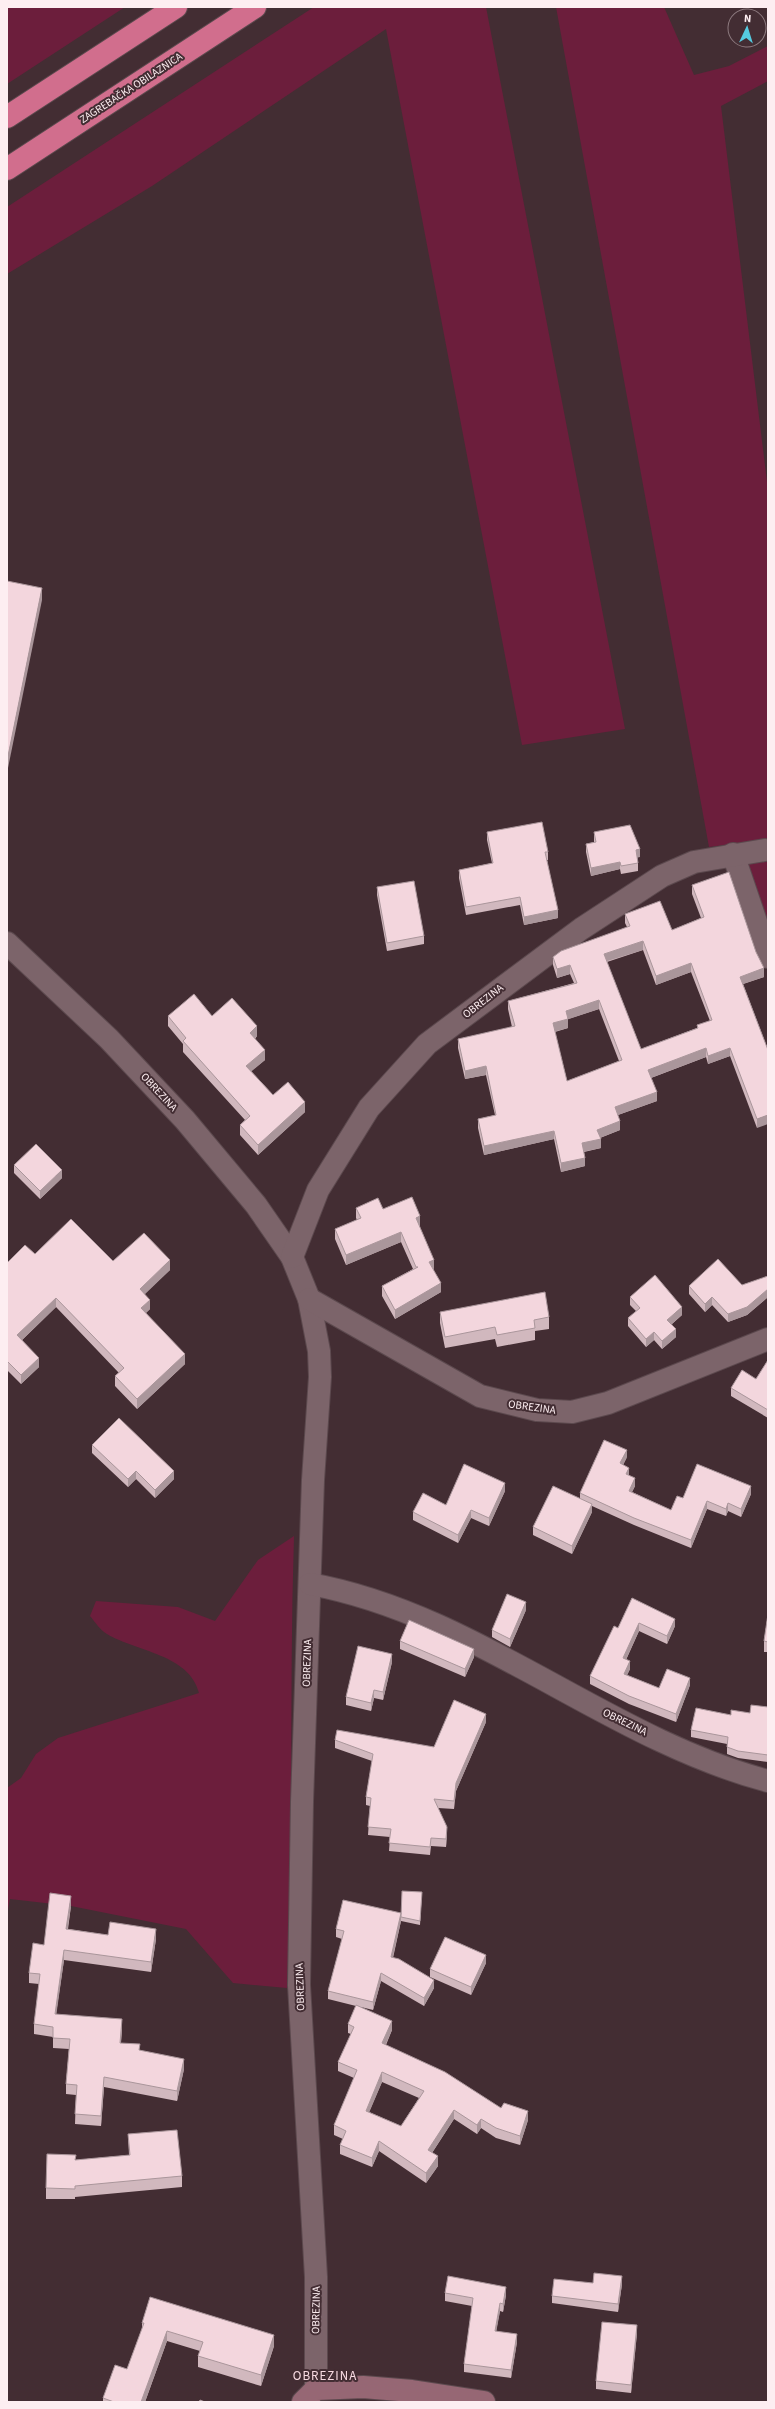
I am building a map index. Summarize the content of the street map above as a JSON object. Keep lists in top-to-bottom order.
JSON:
{
  "streets": {
    "highway": ["ZAGREBAČKA OBILAZNICA"],
    "street": ["OBREZINA"]
  },
  "districts": ["OBREZINA"],
  "north": "top"
}
